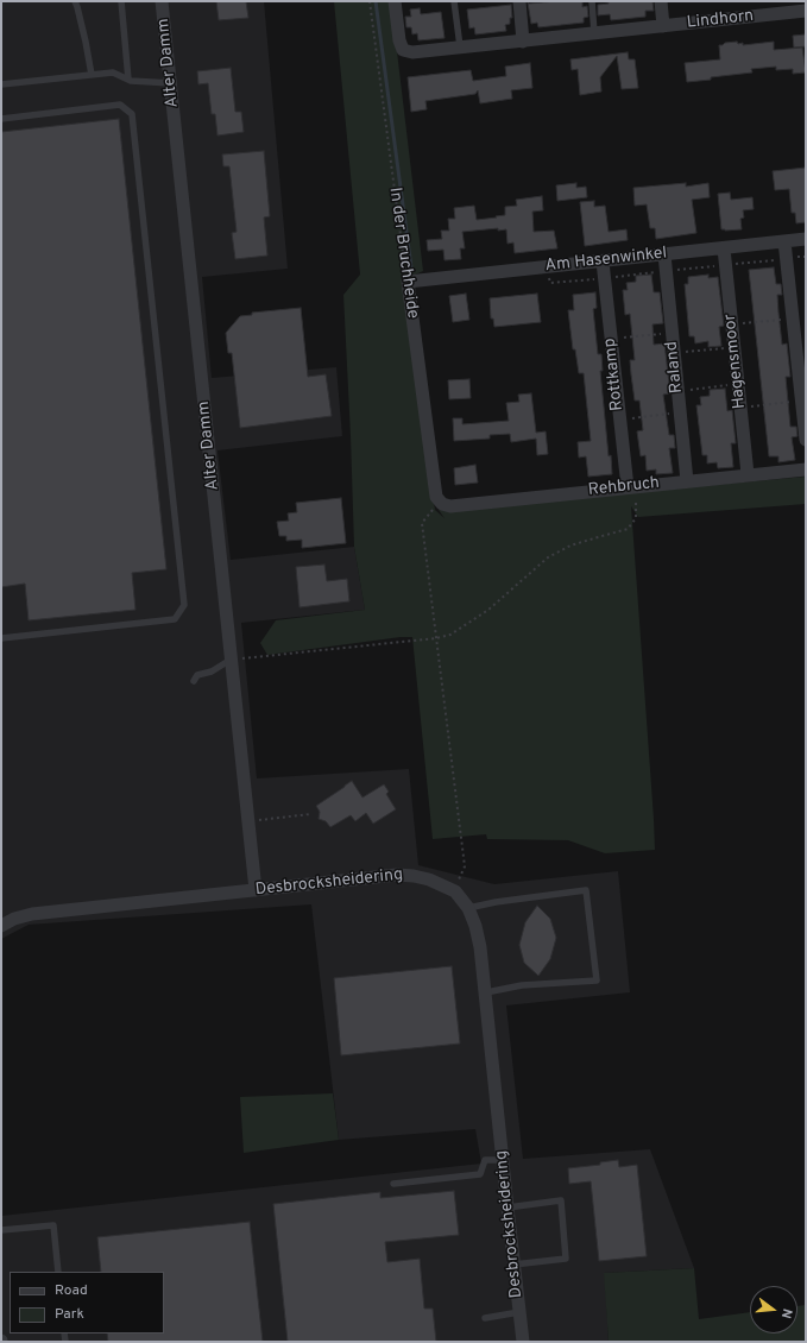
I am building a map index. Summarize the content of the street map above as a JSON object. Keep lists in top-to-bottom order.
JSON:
{
  "streets": {
    "street": [
      "Lindhorn",
      "Alter Damm",
      "In der Bruchheide",
      "Am Hasenwinkel",
      "Hagensmoor",
      "Raland",
      "Rottkamp",
      "Rehbruch",
      "Desbrocksheidering"
    ]
  },
  "crossings": [
    ["Alter Damm", "Desbrocksheidering"],
    ["In der Bruchheide", "Am Hasenwinkel"],
    ["In der Bruchheide", "Rehbruch"],
    ["Am Hasenwinkel", "Hagensmoor"],
    ["Am Hasenwinkel", "Raland"],
    ["Am Hasenwinkel", "Rottkamp"],
    ["Hagensmoor", "Rehbruch"],
    ["Raland", "Rehbruch"],
    ["Rottkamp", "Rehbruch"]
  ],
  "legend": ["Road", "Park"],
  "north": "right"
}
